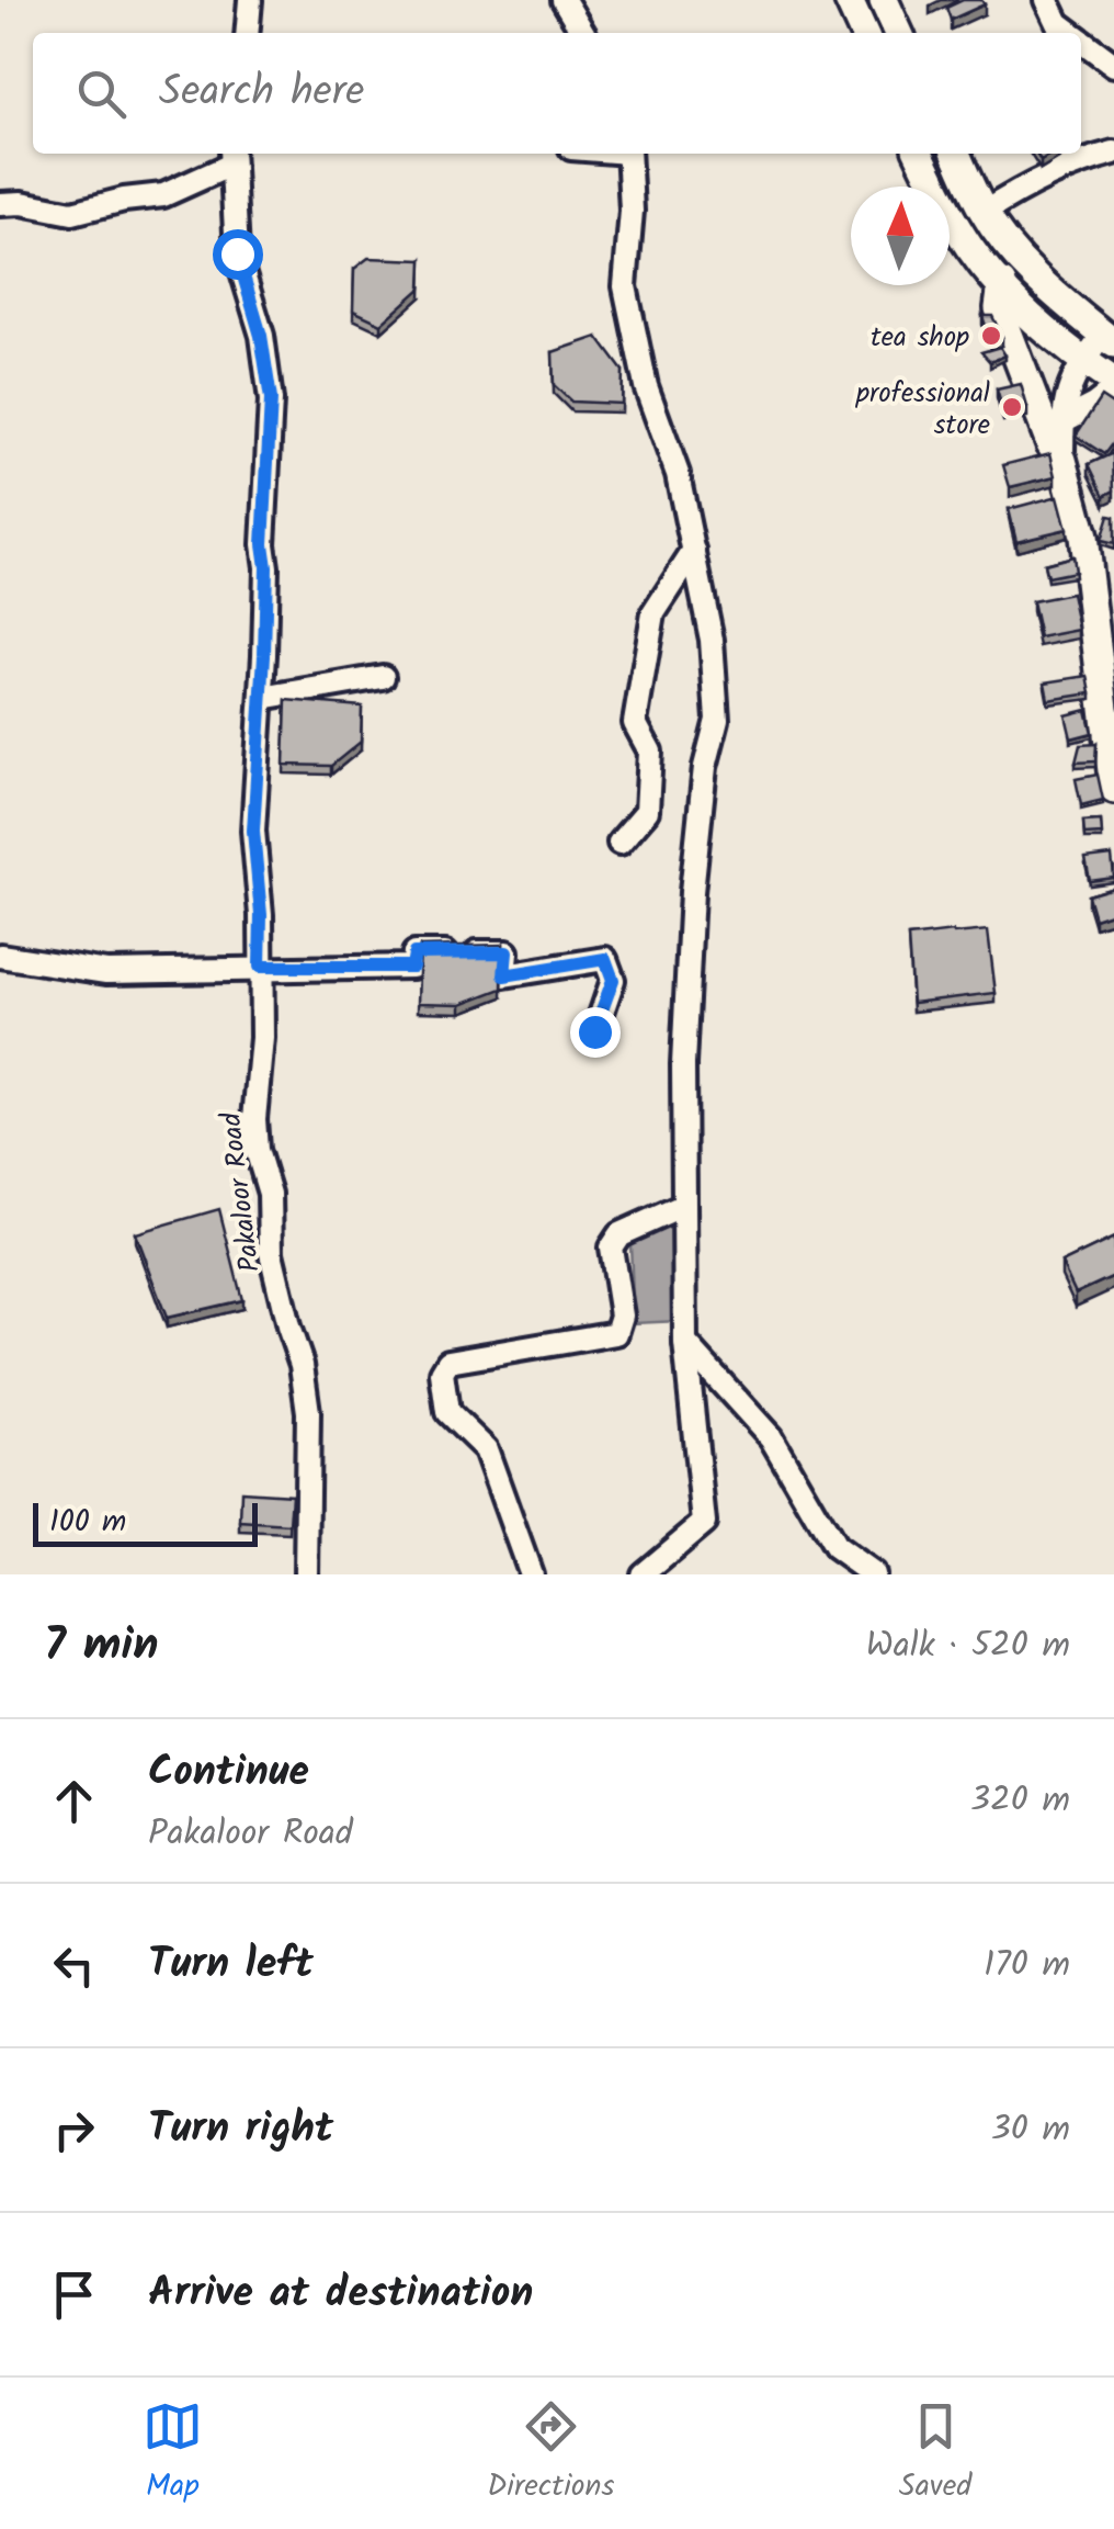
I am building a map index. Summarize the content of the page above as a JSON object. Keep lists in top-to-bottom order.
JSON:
{
  "streets": {
    "street": ["Pakaloor Road"]
  },
  "places": ["tea shop", "professional store"],
  "scale_bar": "100 m",
  "north": "top",
  "page": {
    "search": "Search here",
    "scale": "100 m",
    "heading": ["7 min", "Walk · 520 m"],
    "list": [
      ["Continue", "Pakaloor Road", "320 m"],
      ["Turn left", "170 m"],
      ["Turn right", "30 m"],
      "Arrive at destination"
    ],
    "nav": ["Map", "Directions", "Saved"]
  }
}
